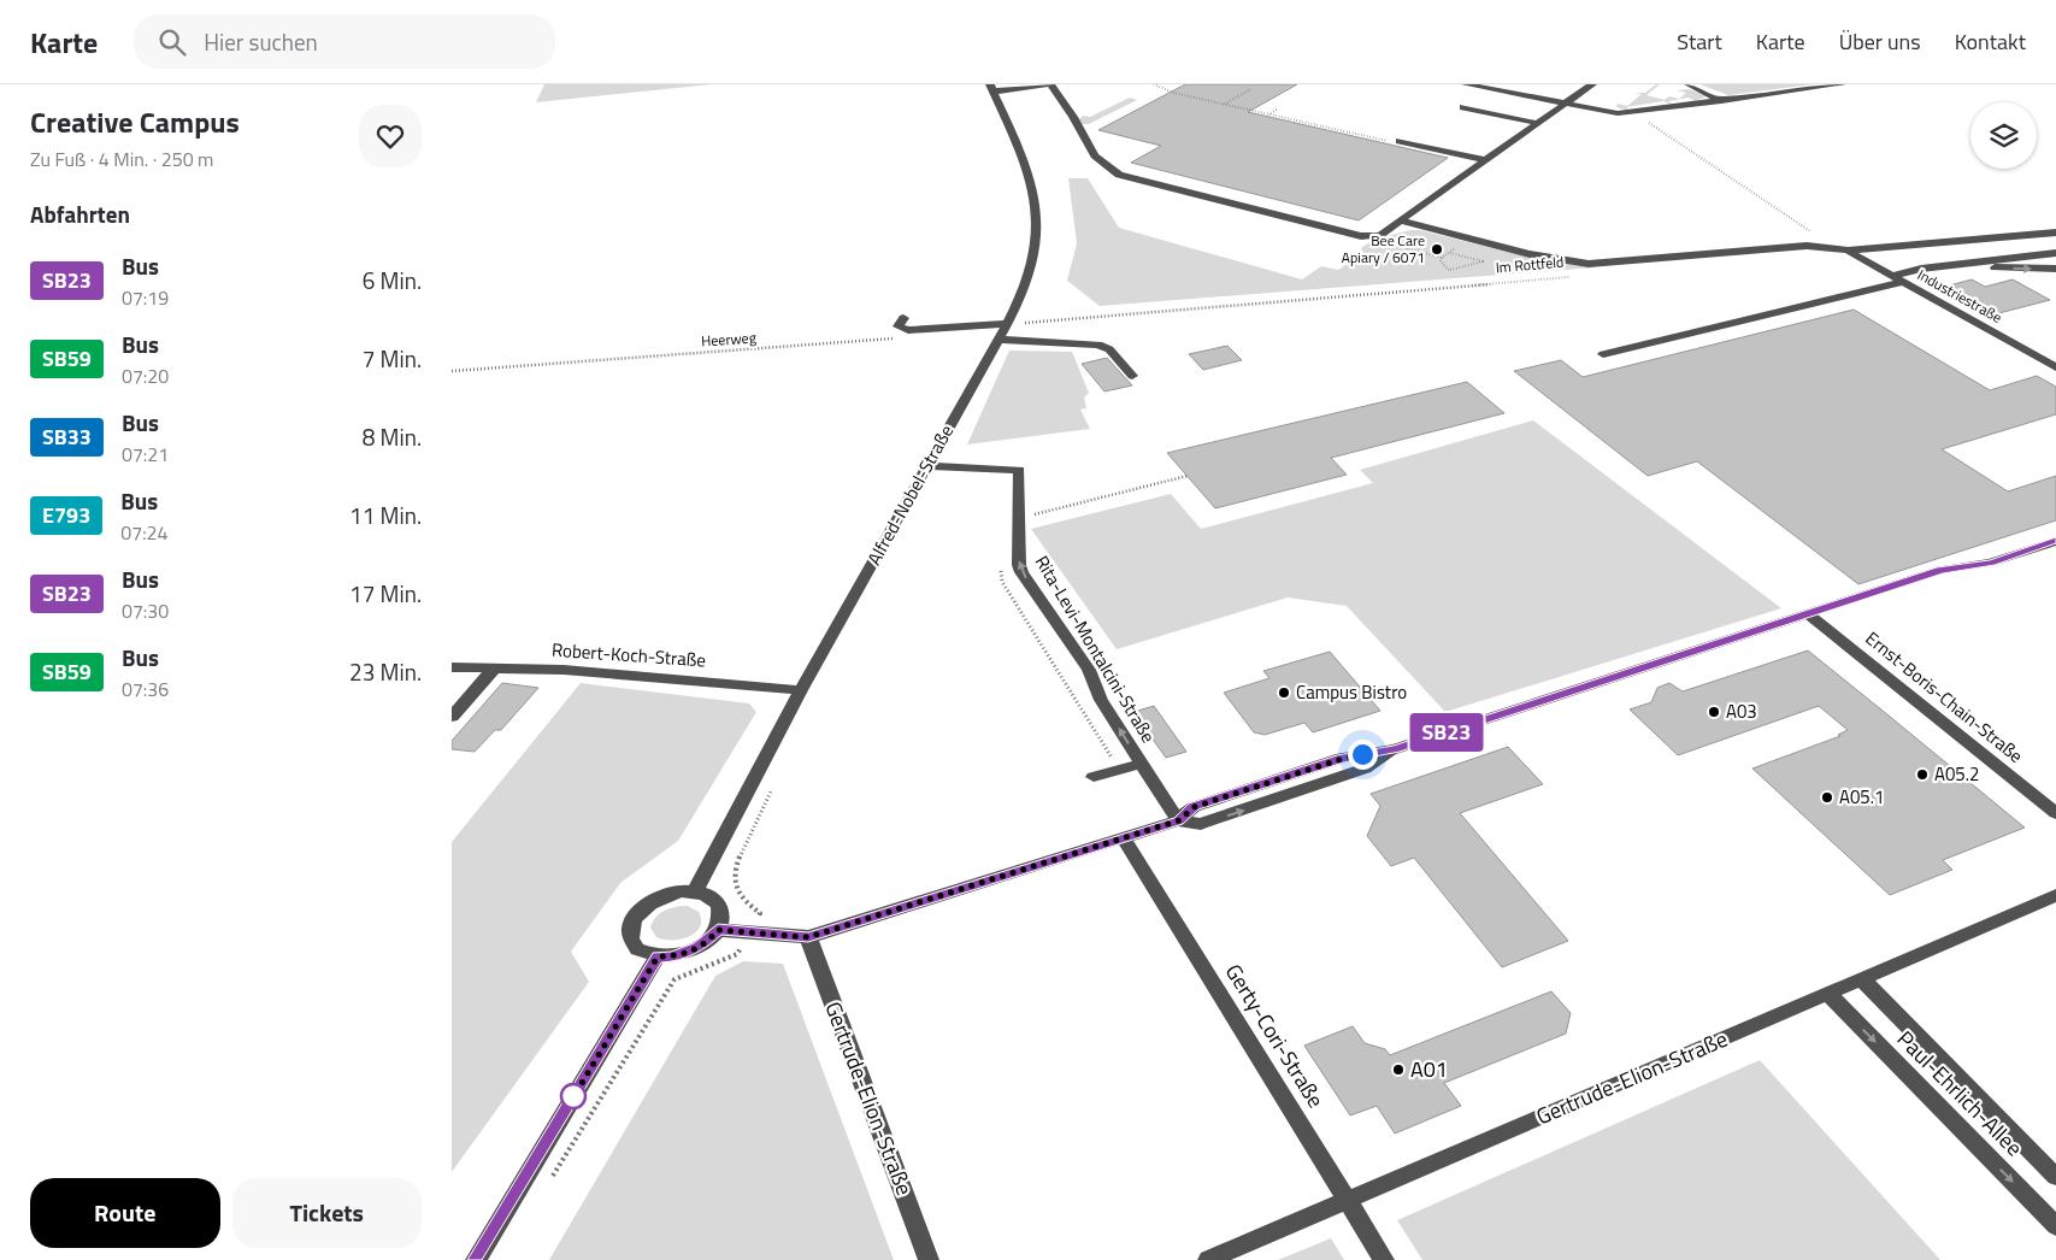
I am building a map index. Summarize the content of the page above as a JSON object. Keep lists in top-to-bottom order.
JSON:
{
  "streets": {
    "street": [
      "Industriestraße",
      "Alfred-Nobel-Straße",
      "Rita-Levi-Montalcini-Straße",
      "Robert-Koch-Straße",
      "Ernst-Boris-Chain-Straße",
      "Gerty-Cori-Straße",
      "Gertrude-Elion-Straße",
      "Paul-Ehrlich-Allee"
    ],
    "path": ["Im Rottfeld", "Heerweg"]
  },
  "crossings": [
    ["Im Rottfeld", "Alfred-Nobel-Straße"],
    ["Alfred-Nobel-Straße", "Rita-Levi-Montalcini-Straße"],
    ["Alfred-Nobel-Straße", "Robert-Koch-Straße"],
    ["Gerty-Cori-Straße", "Gertrude-Elion-Straße"],
    ["Gertrude-Elion-Straße", "Paul-Ehrlich-Allee"]
  ],
  "one_way": ["Rita-Levi-Montalcini-Straße"],
  "places": [
    "Bee Care Apiary / 6071",
    "Campus Bistro",
    "A03",
    "A05.2",
    "A05.1",
    "A01"
  ],
  "lines": ["bus line SB23"],
  "page": {
    "header": "Karte",
    "search": "Hier suchen",
    "nav": [
      "Start",
      "Karte",
      "Über uns",
      "Kontakt"
    ],
    "heading": [
      ["Creative Campus", "Zu Fuß · 4 Min. · 250 m"],
      "Abfahrten"
    ],
    "on_map": "SB23",
    "list": [
      {
        "mark": "SB23",
        "name": "Bus",
        "note": "07:19",
        "value": "6 Min."
      },
      {
        "mark": "SB59",
        "name": "Bus",
        "note": "07:20",
        "value": "7 Min."
      },
      {
        "mark": "SB33",
        "name": "Bus",
        "note": "07:21",
        "value": "8 Min."
      },
      {
        "mark": "E793",
        "name": "Bus",
        "note": "07:24",
        "value": "11 Min."
      },
      {
        "mark": "SB23",
        "name": "Bus",
        "note": "07:30",
        "value": "17 Min."
      },
      {
        "mark": "SB59",
        "name": "Bus",
        "note": "07:36",
        "value": "23 Min."
      }
    ],
    "buttons": ["Route", "Tickets"]
  }
}
